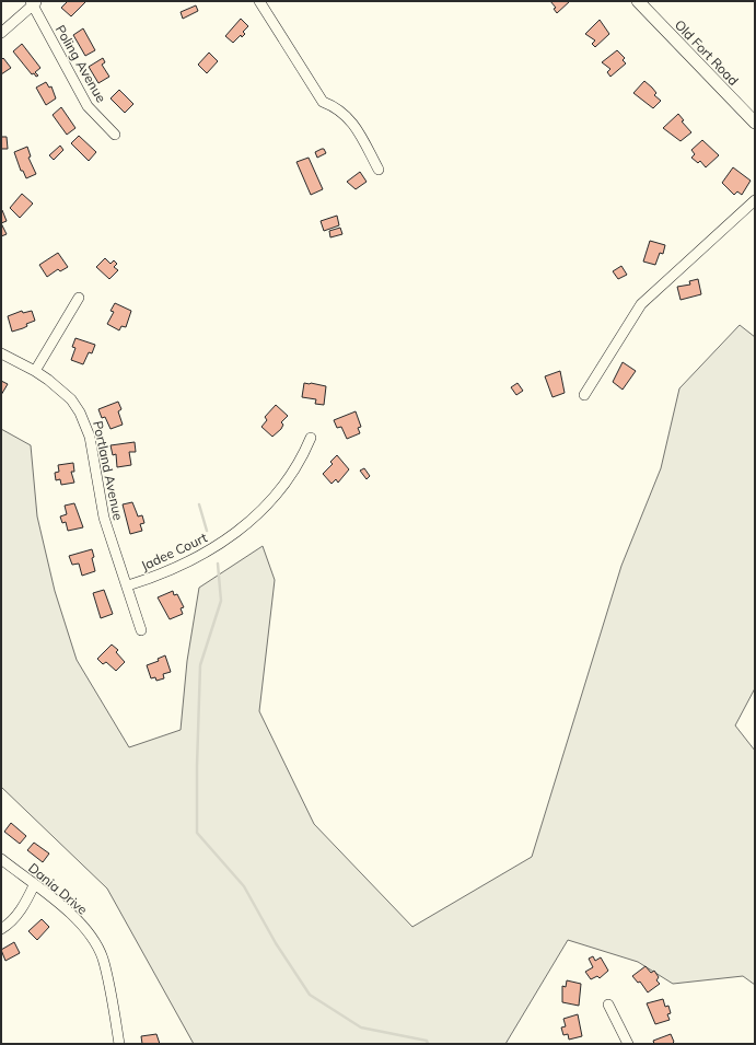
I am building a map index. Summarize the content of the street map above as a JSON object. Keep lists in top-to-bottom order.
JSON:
{
  "streets": {
    "main road": ["Old Fort Road"],
    "street": [
      "Poling Avenue",
      "Portland Avenue",
      "Jadee Court",
      "Dania Drive"
    ]
  },
  "crossings": [
    ["Portland Avenue", "Jadee Court"]
  ]
}
